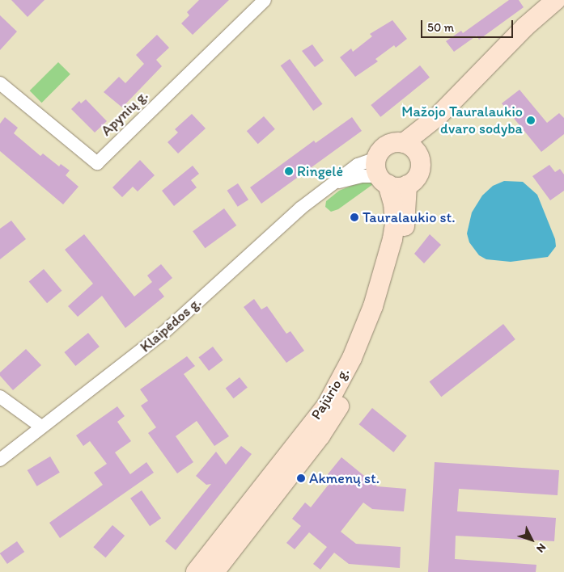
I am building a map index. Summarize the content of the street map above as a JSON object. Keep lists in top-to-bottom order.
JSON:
{
  "streets": {
    "main road": ["Pajūrio g."],
    "street": ["Apynių g.", "Klaipėdos g."]
  },
  "crossings": [
    ["Klaipėdos g.", "Pajūrio g."]
  ],
  "places": [
    "Mažojo Tauralaukio dvaro sodyba",
    "Ringelė",
    "Tauralaukio st.",
    "Akmenų st."
  ],
  "scale_bar": "50 m",
  "north": "bottom right"
}
